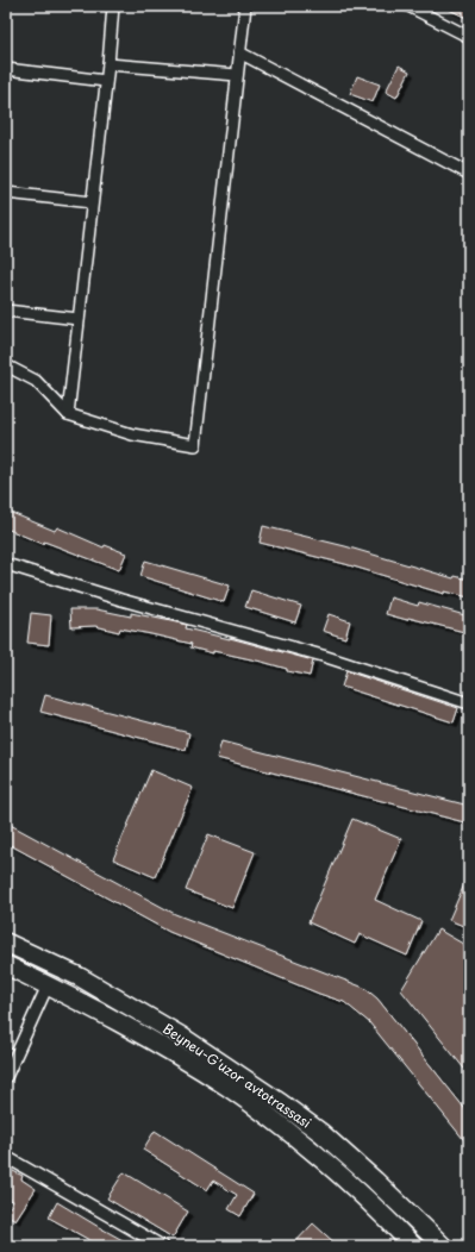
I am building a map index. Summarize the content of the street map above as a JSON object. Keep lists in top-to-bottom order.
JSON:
{
  "streets": {
    "highway": ["Beyneu-G'uzor avtotrassasi"]
  }
}
